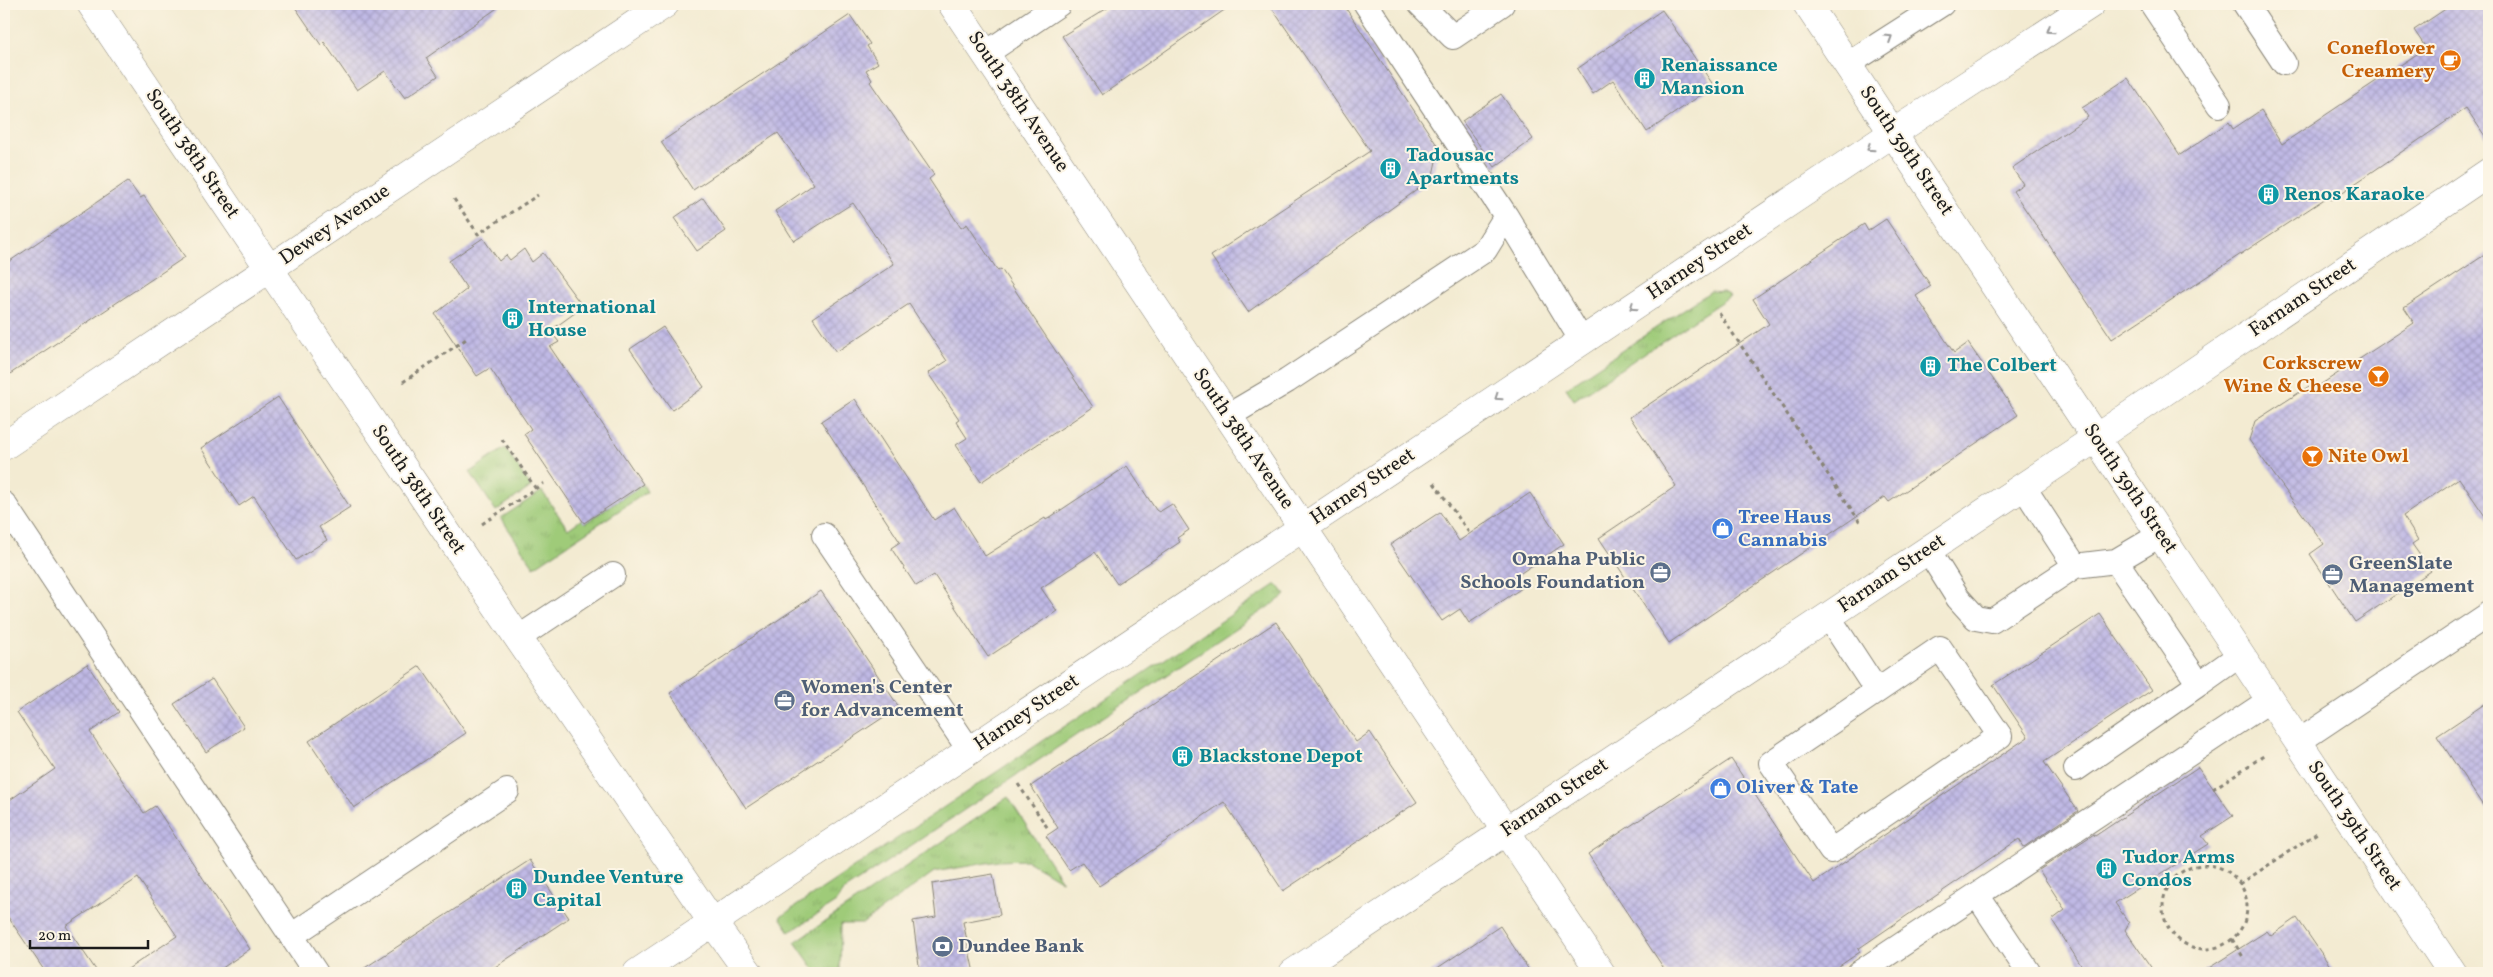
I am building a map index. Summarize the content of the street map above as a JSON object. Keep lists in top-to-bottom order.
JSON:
{
  "streets": {
    "street": [
      "South 38th Avenue",
      "South 39th Street",
      "South 38th Street",
      "Dewey Avenue",
      "Harney Street",
      "Farnam Street"
    ]
  },
  "crossings": [
    ["South 38th Avenue", "Harney Street"],
    ["South 38th Avenue", "Farnam Street"],
    ["South 39th Street", "Harney Street"],
    ["South 39th Street", "Farnam Street"],
    ["South 38th Street", "Dewey Avenue"],
    ["South 38th Street", "Harney Street"]
  ],
  "one_way": ["Harney Street"],
  "places": {
    "cafe": ["Coneflower Creamery"],
    "building": [
      "Renaissance Mansion",
      "Tadousac Apartments",
      "Renos Karaoke",
      "International House",
      "The Colbert",
      "Blackstone Depot",
      "Tudor Arms Condos",
      "Dundee Venture Capital"
    ],
    "bar": ["Corkscrew Wine & Cheese", "Nite Owl"],
    "shop": ["Tree Haus Cannabis", "Oliver & Tate"],
    "office": ["Omaha Public Schools Foundation", "GreenSlate Management", "Women's Center for Advancement"],
    "bank": ["Dundee Bank"]
  },
  "scale_bar": "20 m"
}
